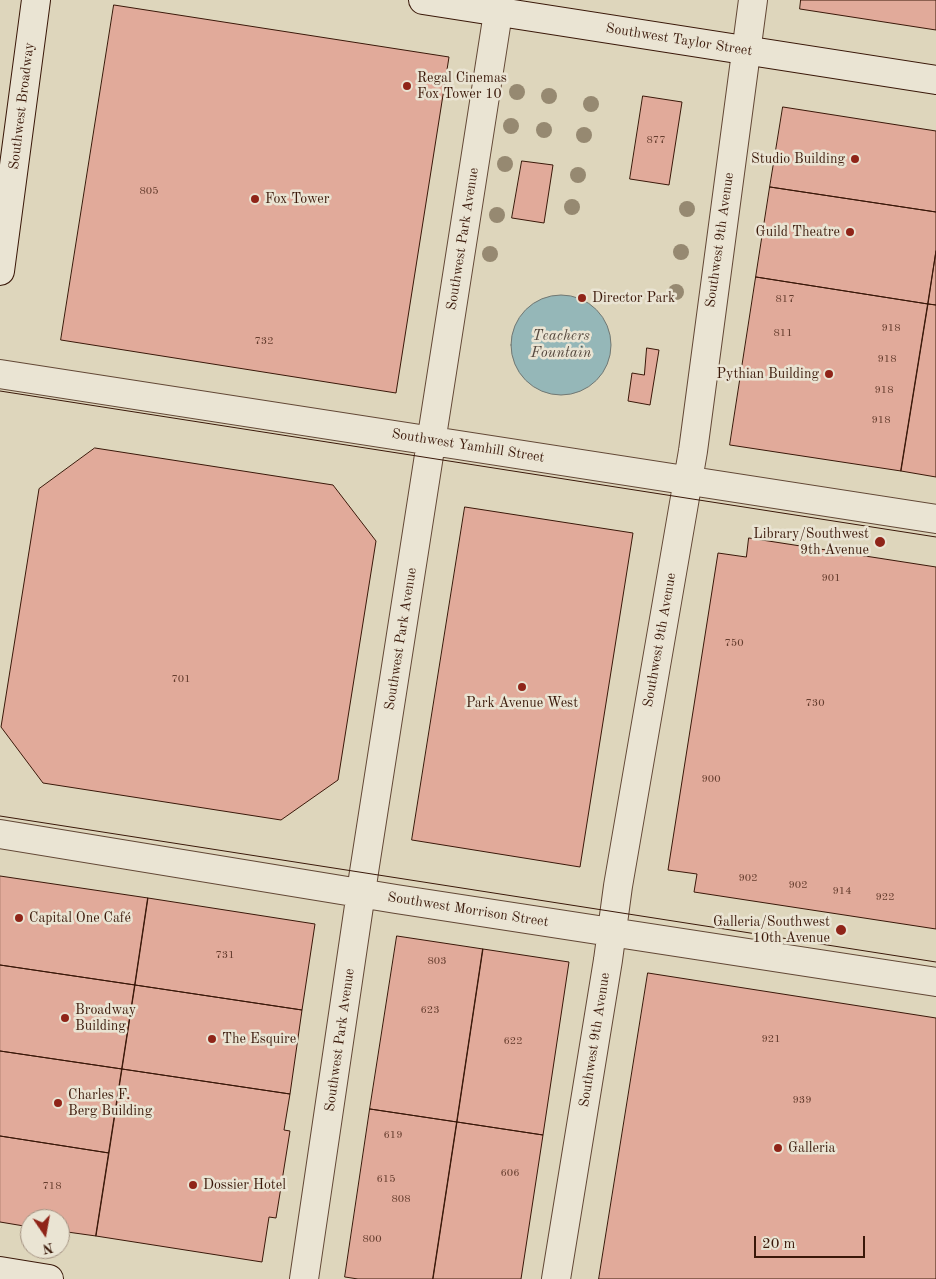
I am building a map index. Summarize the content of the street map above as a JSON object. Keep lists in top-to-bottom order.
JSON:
{
  "streets": {
    "street": [
      "Southwest Taylor Street",
      "Southwest Broadway",
      "Southwest Park Avenue",
      "Southwest 9th Avenue",
      "Southwest Yamhill Street",
      "Southwest Morrison Street"
    ]
  },
  "crossings": [
    ["Southwest Taylor Street", "Southwest Park Avenue"],
    ["Southwest Taylor Street", "Southwest 9th Avenue"],
    ["Southwest Park Avenue", "Southwest Yamhill Street"],
    ["Southwest Park Avenue", "Southwest Morrison Street"],
    ["Southwest 9th Avenue", "Southwest Yamhill Street"],
    ["Southwest 9th Avenue", "Southwest Morrison Street"]
  ],
  "water": ["Teachers Fountain"],
  "places": [
    "Regal Cinemas Fox Tower 10",
    "Studio Building",
    "Fox Tower",
    "Guild Theatre",
    "Director Park",
    "Pythian Building",
    "Library/Southwest 9th Avenue",
    "Park Avenue West",
    "Capital One Café",
    "Galleria/Southwest 10th Avenue",
    "Broadway Building",
    "The Esquire",
    "Charles F. Berg Building",
    "Galleria",
    "Dossier Hotel"
  ],
  "house_numbers": [
    "877",
    "805",
    "817",
    "918",
    "811",
    "732",
    "918",
    "918",
    "918",
    "901",
    "750",
    "701",
    "730",
    "900",
    "902",
    "902",
    "914",
    "922",
    "731",
    "803",
    "623",
    "921",
    "622",
    "939",
    "619",
    "606",
    "615",
    "718",
    "808",
    "800"
  ],
  "scale_bar": "20 m",
  "north": "bottom"
}
